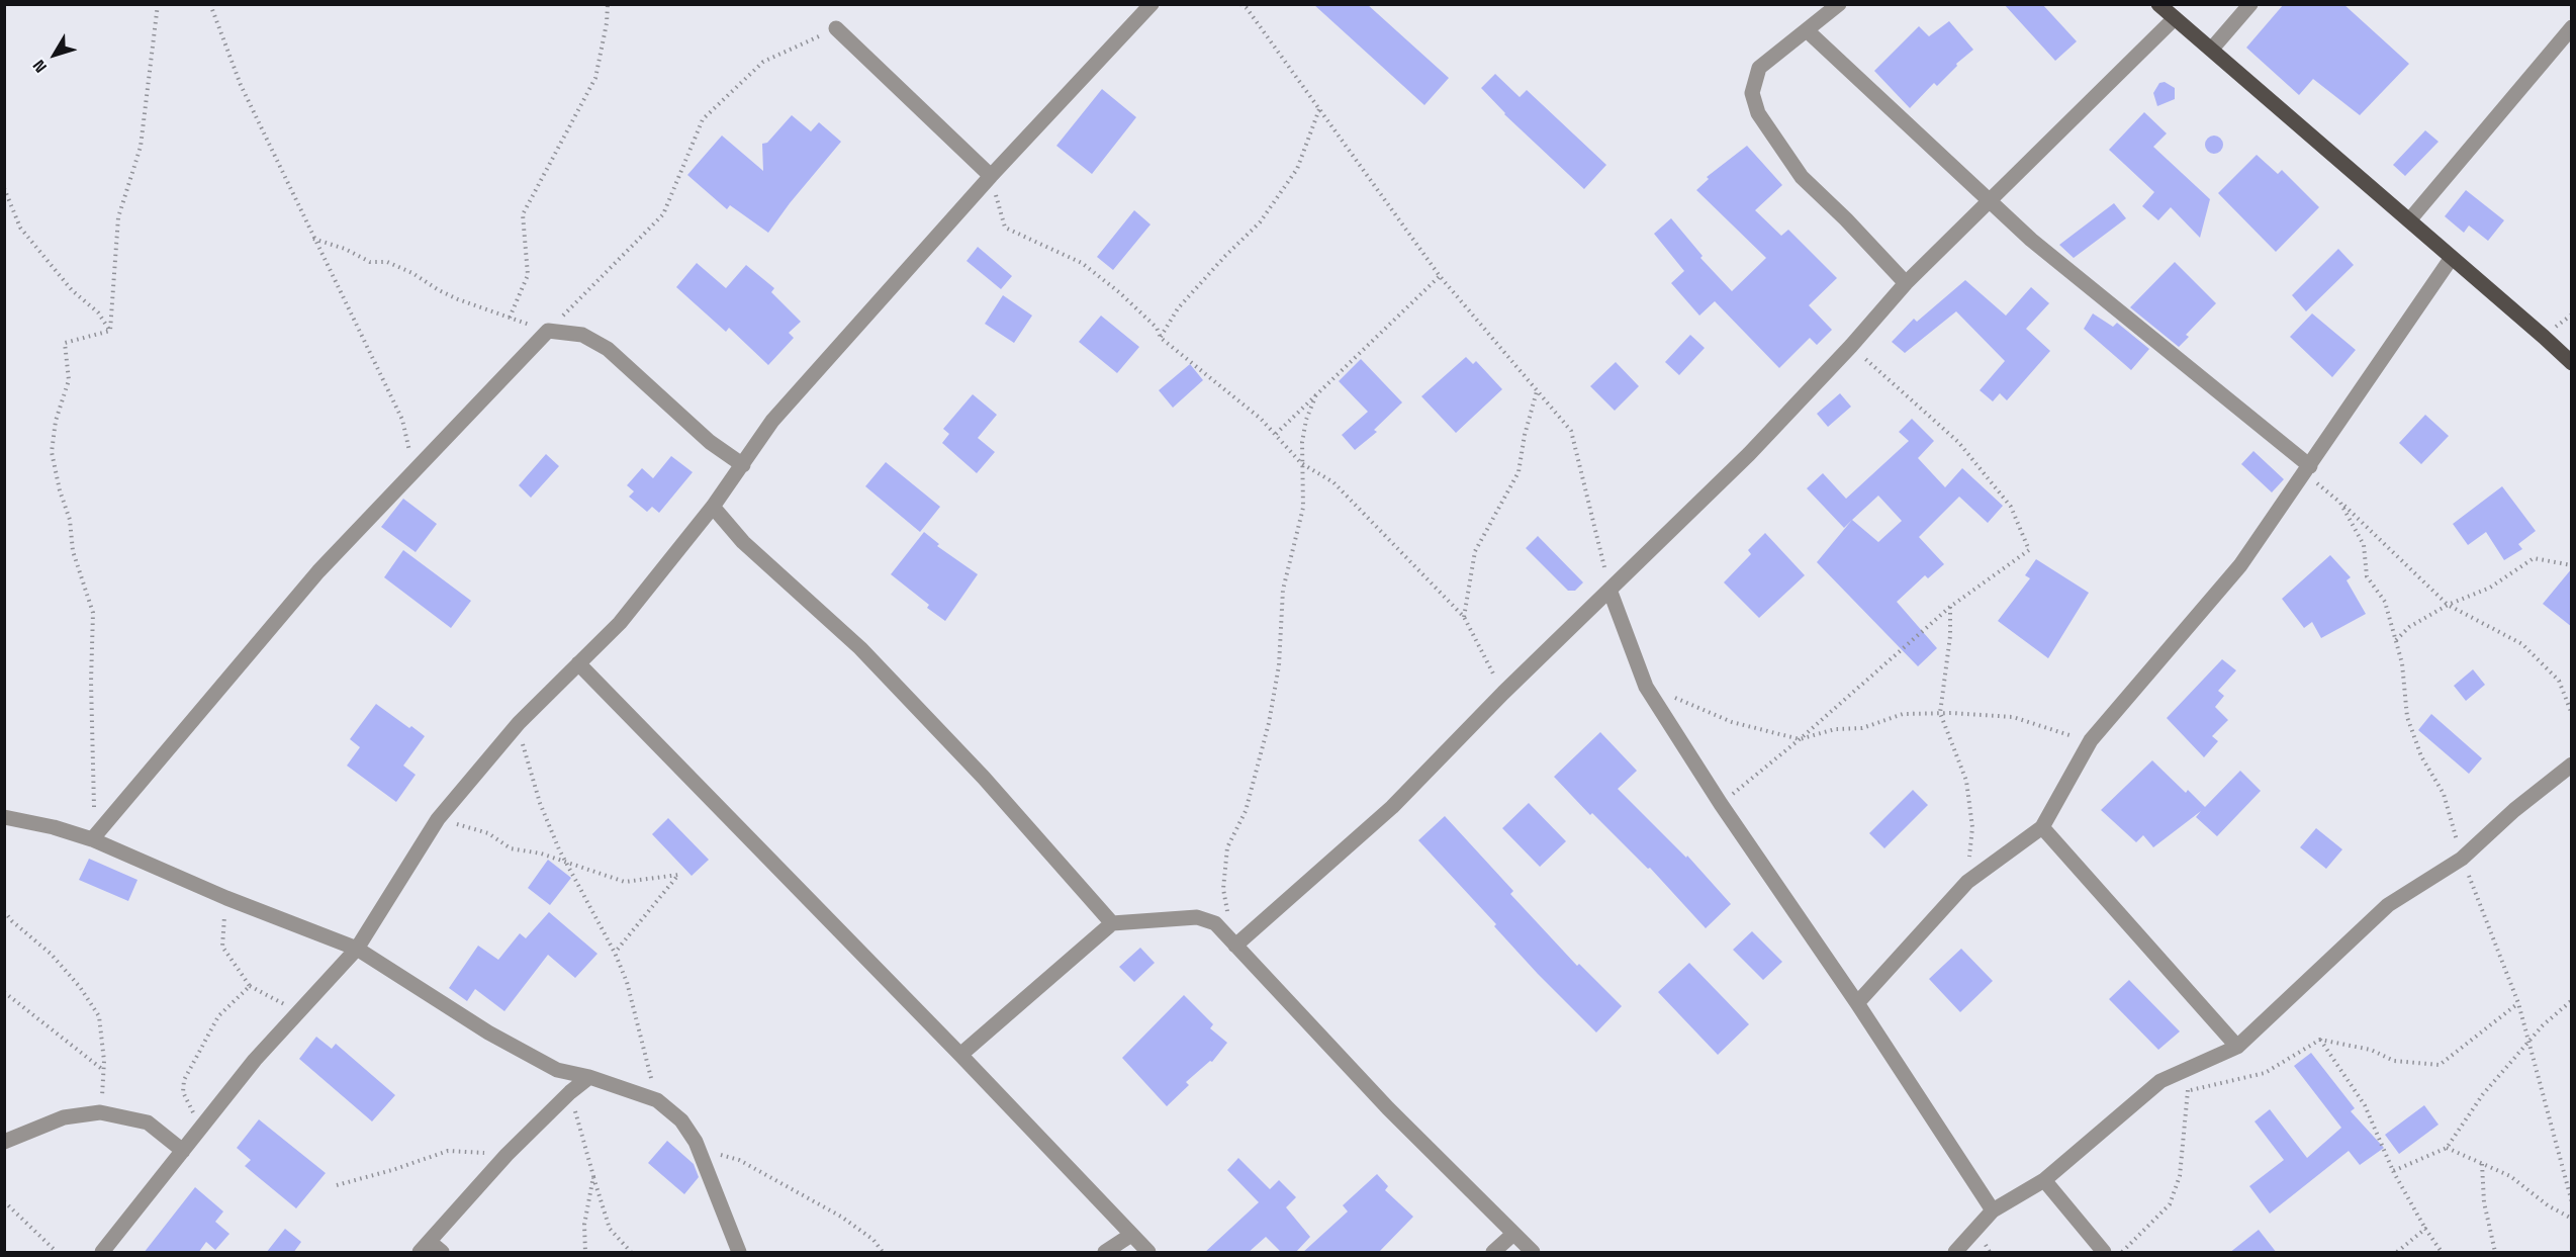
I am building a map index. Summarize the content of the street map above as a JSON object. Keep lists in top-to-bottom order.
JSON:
{
  "north": "bottom left"
}
